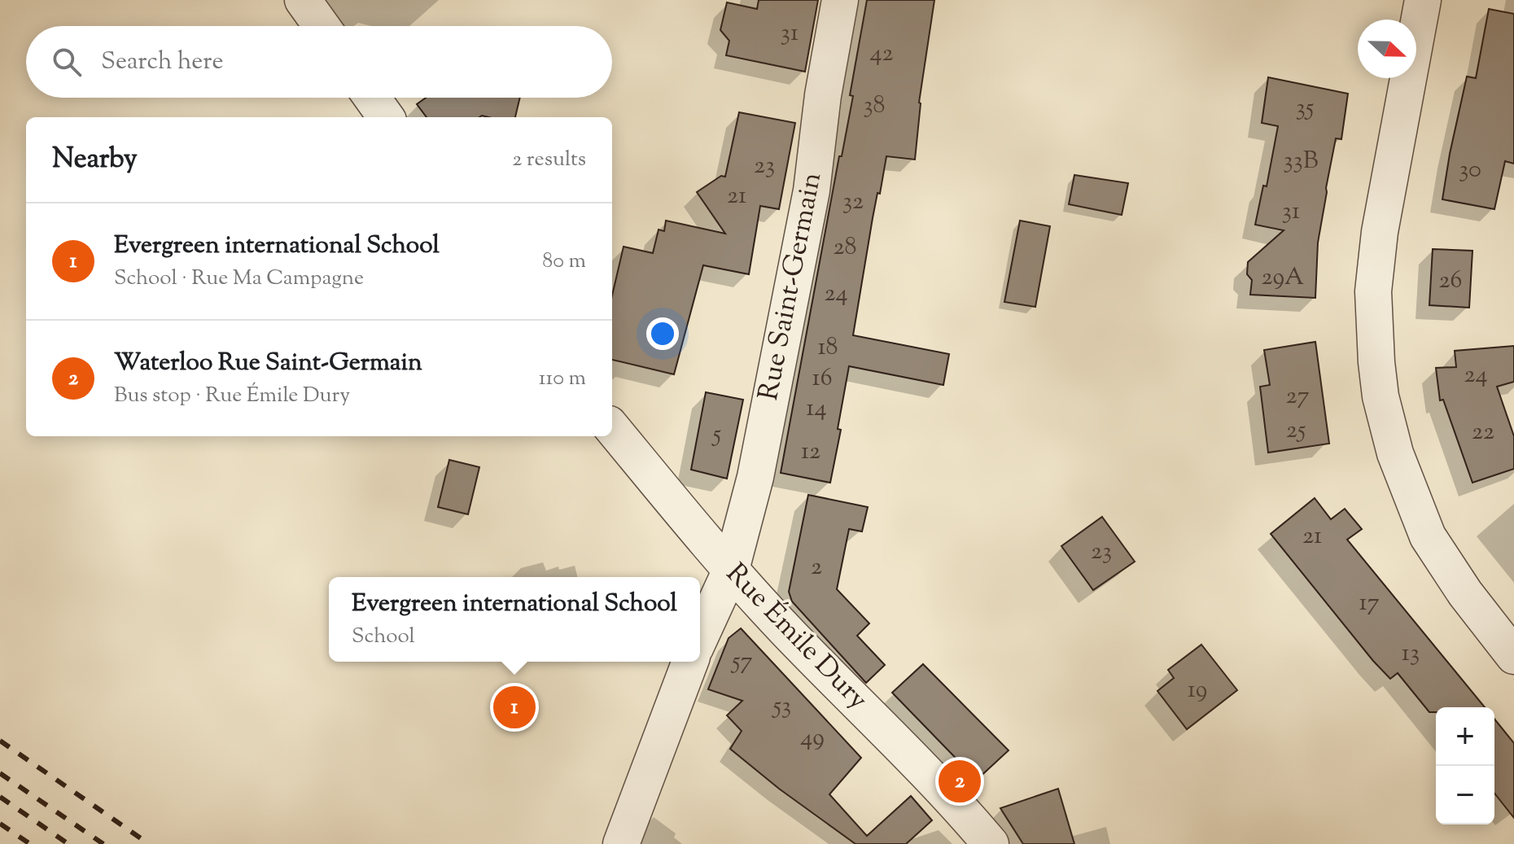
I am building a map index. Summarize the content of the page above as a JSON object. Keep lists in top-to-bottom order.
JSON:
{
  "streets": {
    "street": ["Rue Saint-Germain", "Rue Émile Dury"]
  },
  "crossings": [
    ["Rue Saint-Germain", "Rue Émile Dury"]
  ],
  "house_numbers": [
    "31",
    "42",
    "38",
    "35",
    "33B",
    "23",
    "30",
    "21",
    "32",
    "31",
    "28",
    "29A",
    "26",
    "24",
    "18",
    "24",
    "16",
    "27",
    "14",
    "25",
    "22",
    "5",
    "12",
    "21",
    "23",
    "2",
    "17",
    "13",
    "57",
    "19",
    "53",
    "49"
  ],
  "north": "right",
  "page": {
    "search": "Search here",
    "heading": ["Nearby", "2 results"],
    "list": [
      {
        "mark": "1",
        "name": "Evergreen international School",
        "note": "School · Rue Ma Campagne",
        "value": "80 m"
      },
      {
        "mark": "2",
        "name": "Waterloo Rue Saint-Germain",
        "note": "Bus stop · Rue Émile Dury",
        "value": "110 m"
      }
    ],
    "popup": ["Evergreen international School", "School"],
    "pins": ["1", "2"],
    "map_buttons": ["+", "−"]
  }
}
